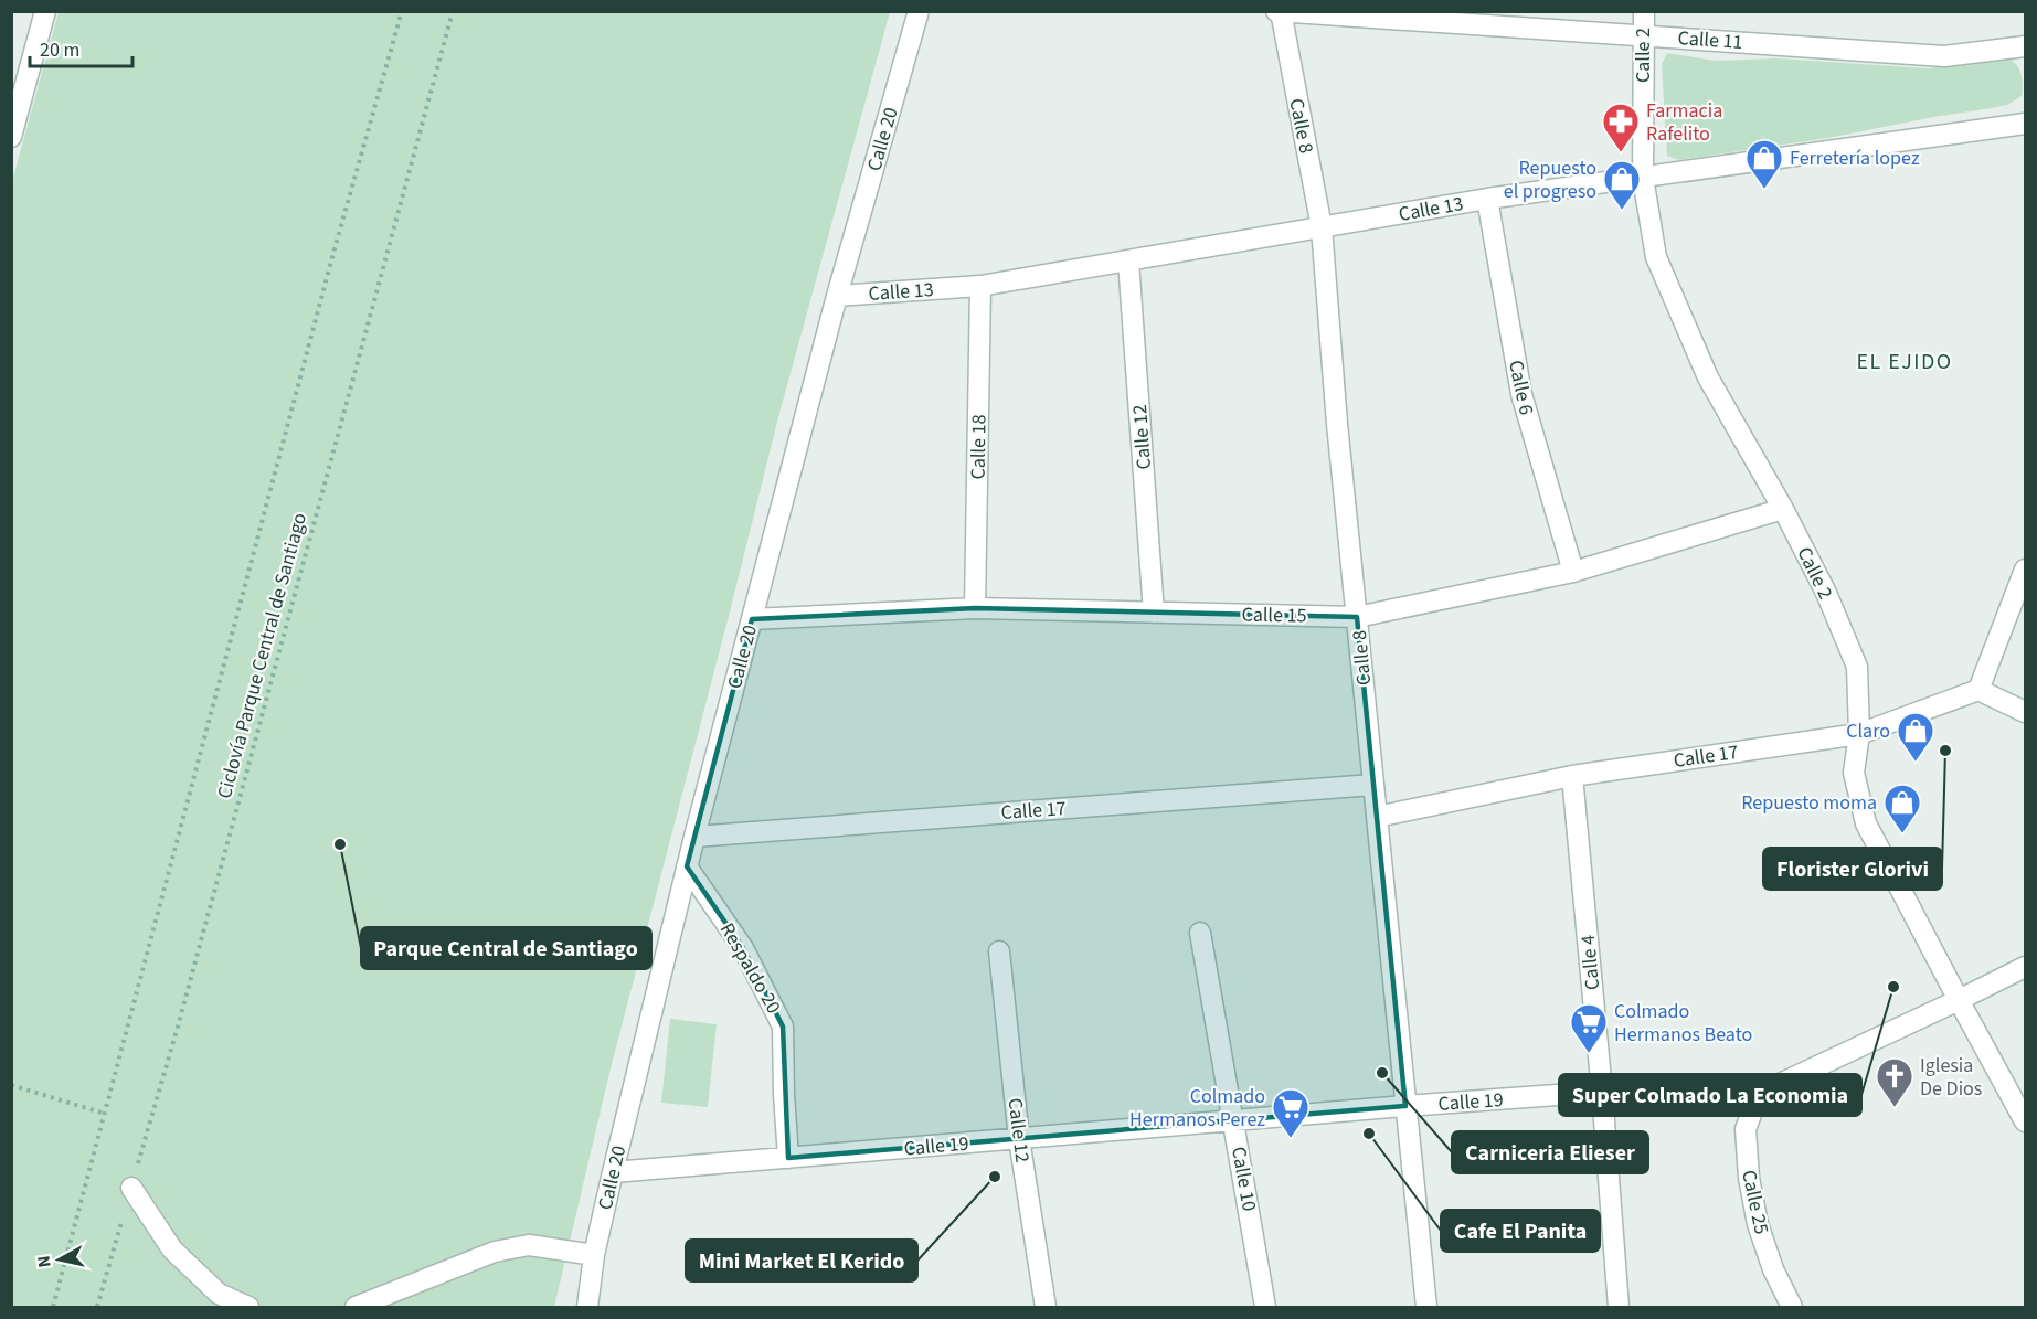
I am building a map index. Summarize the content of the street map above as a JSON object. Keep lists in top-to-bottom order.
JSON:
{
  "streets": {
    "street": [
      "Calle 11",
      "Calle 2",
      "Calle 8",
      "Calle 20",
      "Calle 13",
      "Calle 6",
      "Calle 12",
      "Calle 18",
      "Calle 15",
      "Calle 17",
      "Calle 4",
      "Respaldo 20",
      "Calle 19",
      "Calle 10",
      "Calle 25"
    ],
    "path": ["Ciclovía Parque Central de Santiago"]
  },
  "crossings": [
    ["Calle 11", "Calle 2"],
    ["Calle 11", "Calle 8"],
    ["Calle 2", "Calle 13"],
    ["Calle 2", "Calle 15"],
    ["Calle 2", "Calle 17"],
    ["Calle 2", "Calle 19"],
    ["Calle 8", "Calle 13"],
    ["Calle 8", "Calle 15"],
    ["Calle 8", "Calle 17"],
    ["Calle 8", "Calle 19"],
    ["Calle 20", "Calle 13"],
    ["Calle 20", "Calle 15"],
    ["Calle 20", "Calle 17"],
    ["Calle 20", "Respaldo 20"],
    ["Calle 20", "Calle 19"],
    ["Calle 13", "Calle 6"],
    ["Calle 13", "Calle 12"],
    ["Calle 13", "Calle 18"],
    ["Calle 6", "Calle 15"],
    ["Calle 12", "Calle 15"],
    ["Calle 12", "Calle 19"],
    ["Calle 18", "Calle 15"],
    ["Calle 17", "Calle 4"],
    ["Calle 4", "Calle 19"],
    ["Respaldo 20", "Calle 19"],
    ["Calle 19", "Calle 10"],
    ["Calle 19", "Calle 25"]
  ],
  "districts": ["EL EJIDO"],
  "places": {
    "pharmacy": ["Farmacia Rafelito"],
    "shop": [
      "Ferretería lopez",
      "Repuesto el progreso",
      "Claro",
      "Repuesto moma"
    ],
    "other": [
      "Florister Glorivi",
      "Parque Central de Santiago",
      "Super Colmado La Economia",
      "Carniceria Elieser",
      "Cafe El Panita",
      "Mini Market El Kerido"
    ],
    "supermarket": ["Colmado Hermanos Beato", "Colmado Hermanos Perez"],
    "church": ["Iglesia De Dios"]
  },
  "scale_bar": "20 m",
  "north": "left"
}
